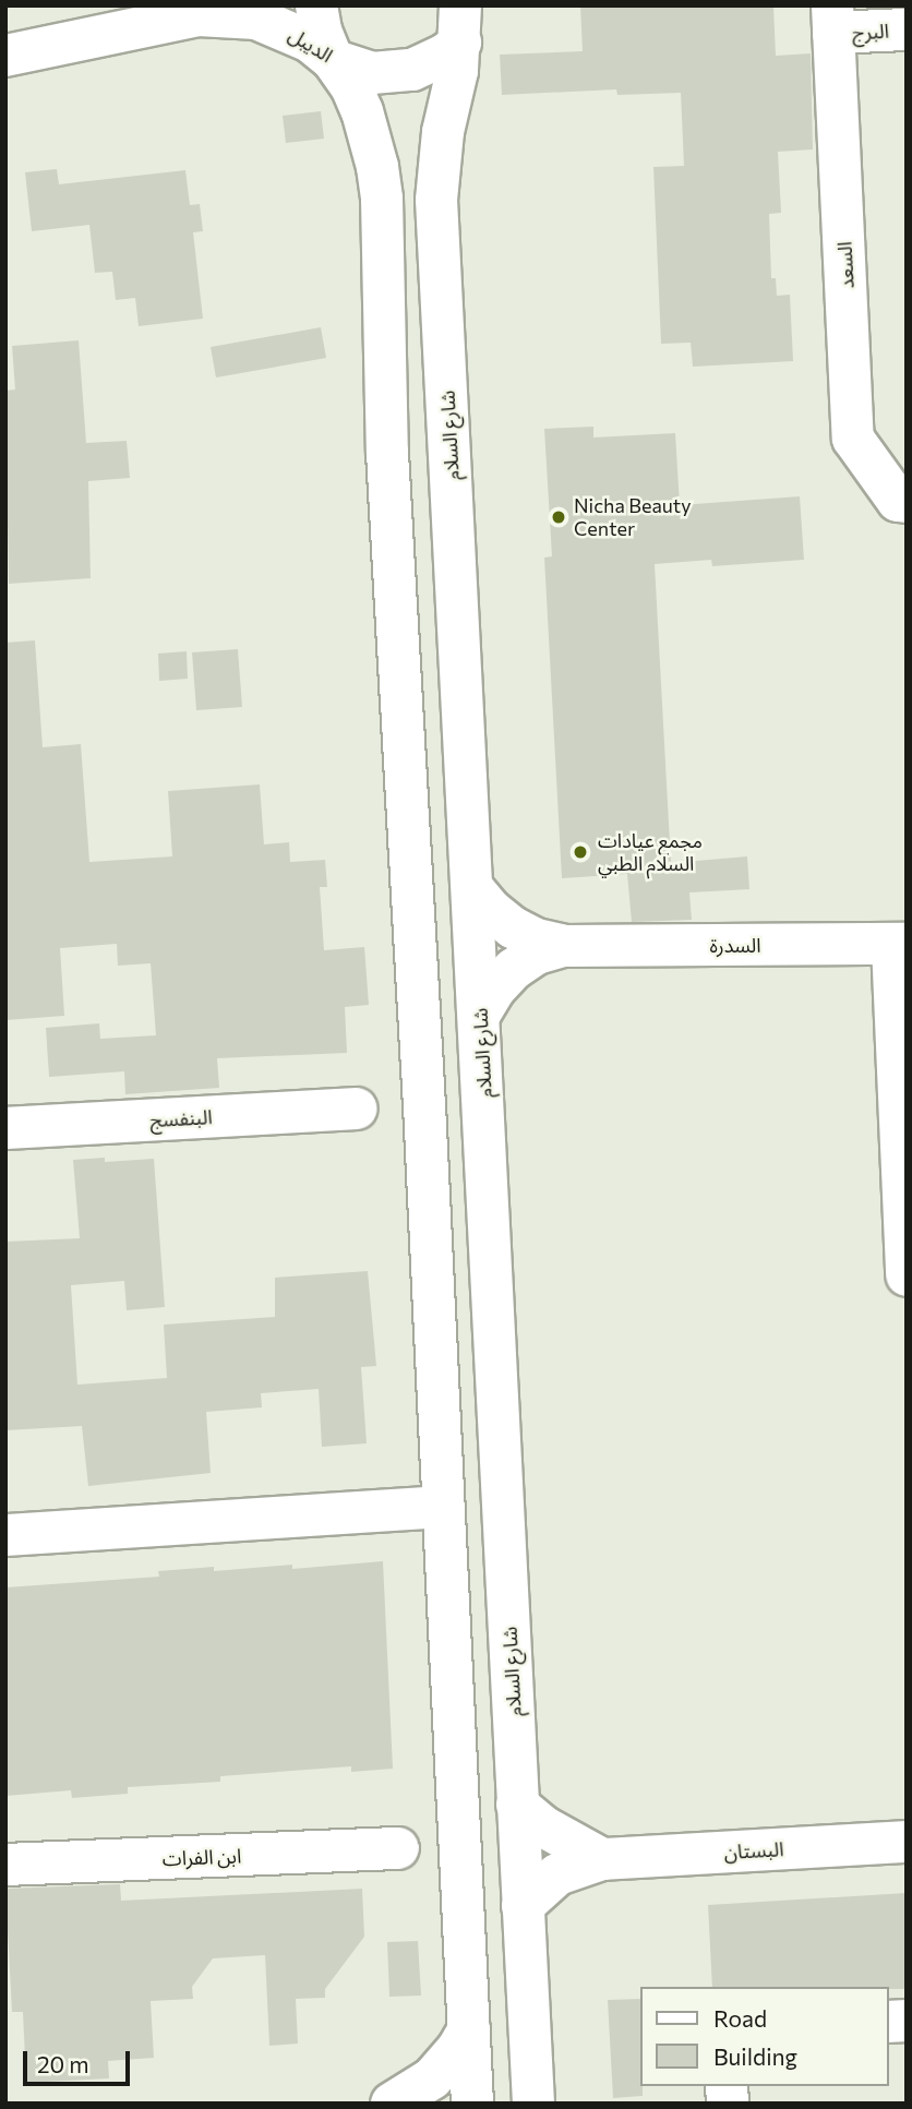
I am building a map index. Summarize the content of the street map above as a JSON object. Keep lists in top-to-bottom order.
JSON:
{
  "streets": {
    "main road": [
      "البرج",
      "الديبل",
      "السعد",
      "شارع السلام",
      "السدرة",
      "البنفسج",
      "البستان",
      "ابن الفرات"
    ]
  },
  "crossings": [
    ["البرج", "السعد"],
    ["الديبل", "شارع السلام"],
    ["شارع السلام", "السدرة"],
    ["شارع السلام", "البستان"]
  ],
  "places": ["Nicha Beauty Center", "مجمع عيادات السلام الطبي"],
  "legend": ["Road", "Building"],
  "scale_bar": "20 m"
}
